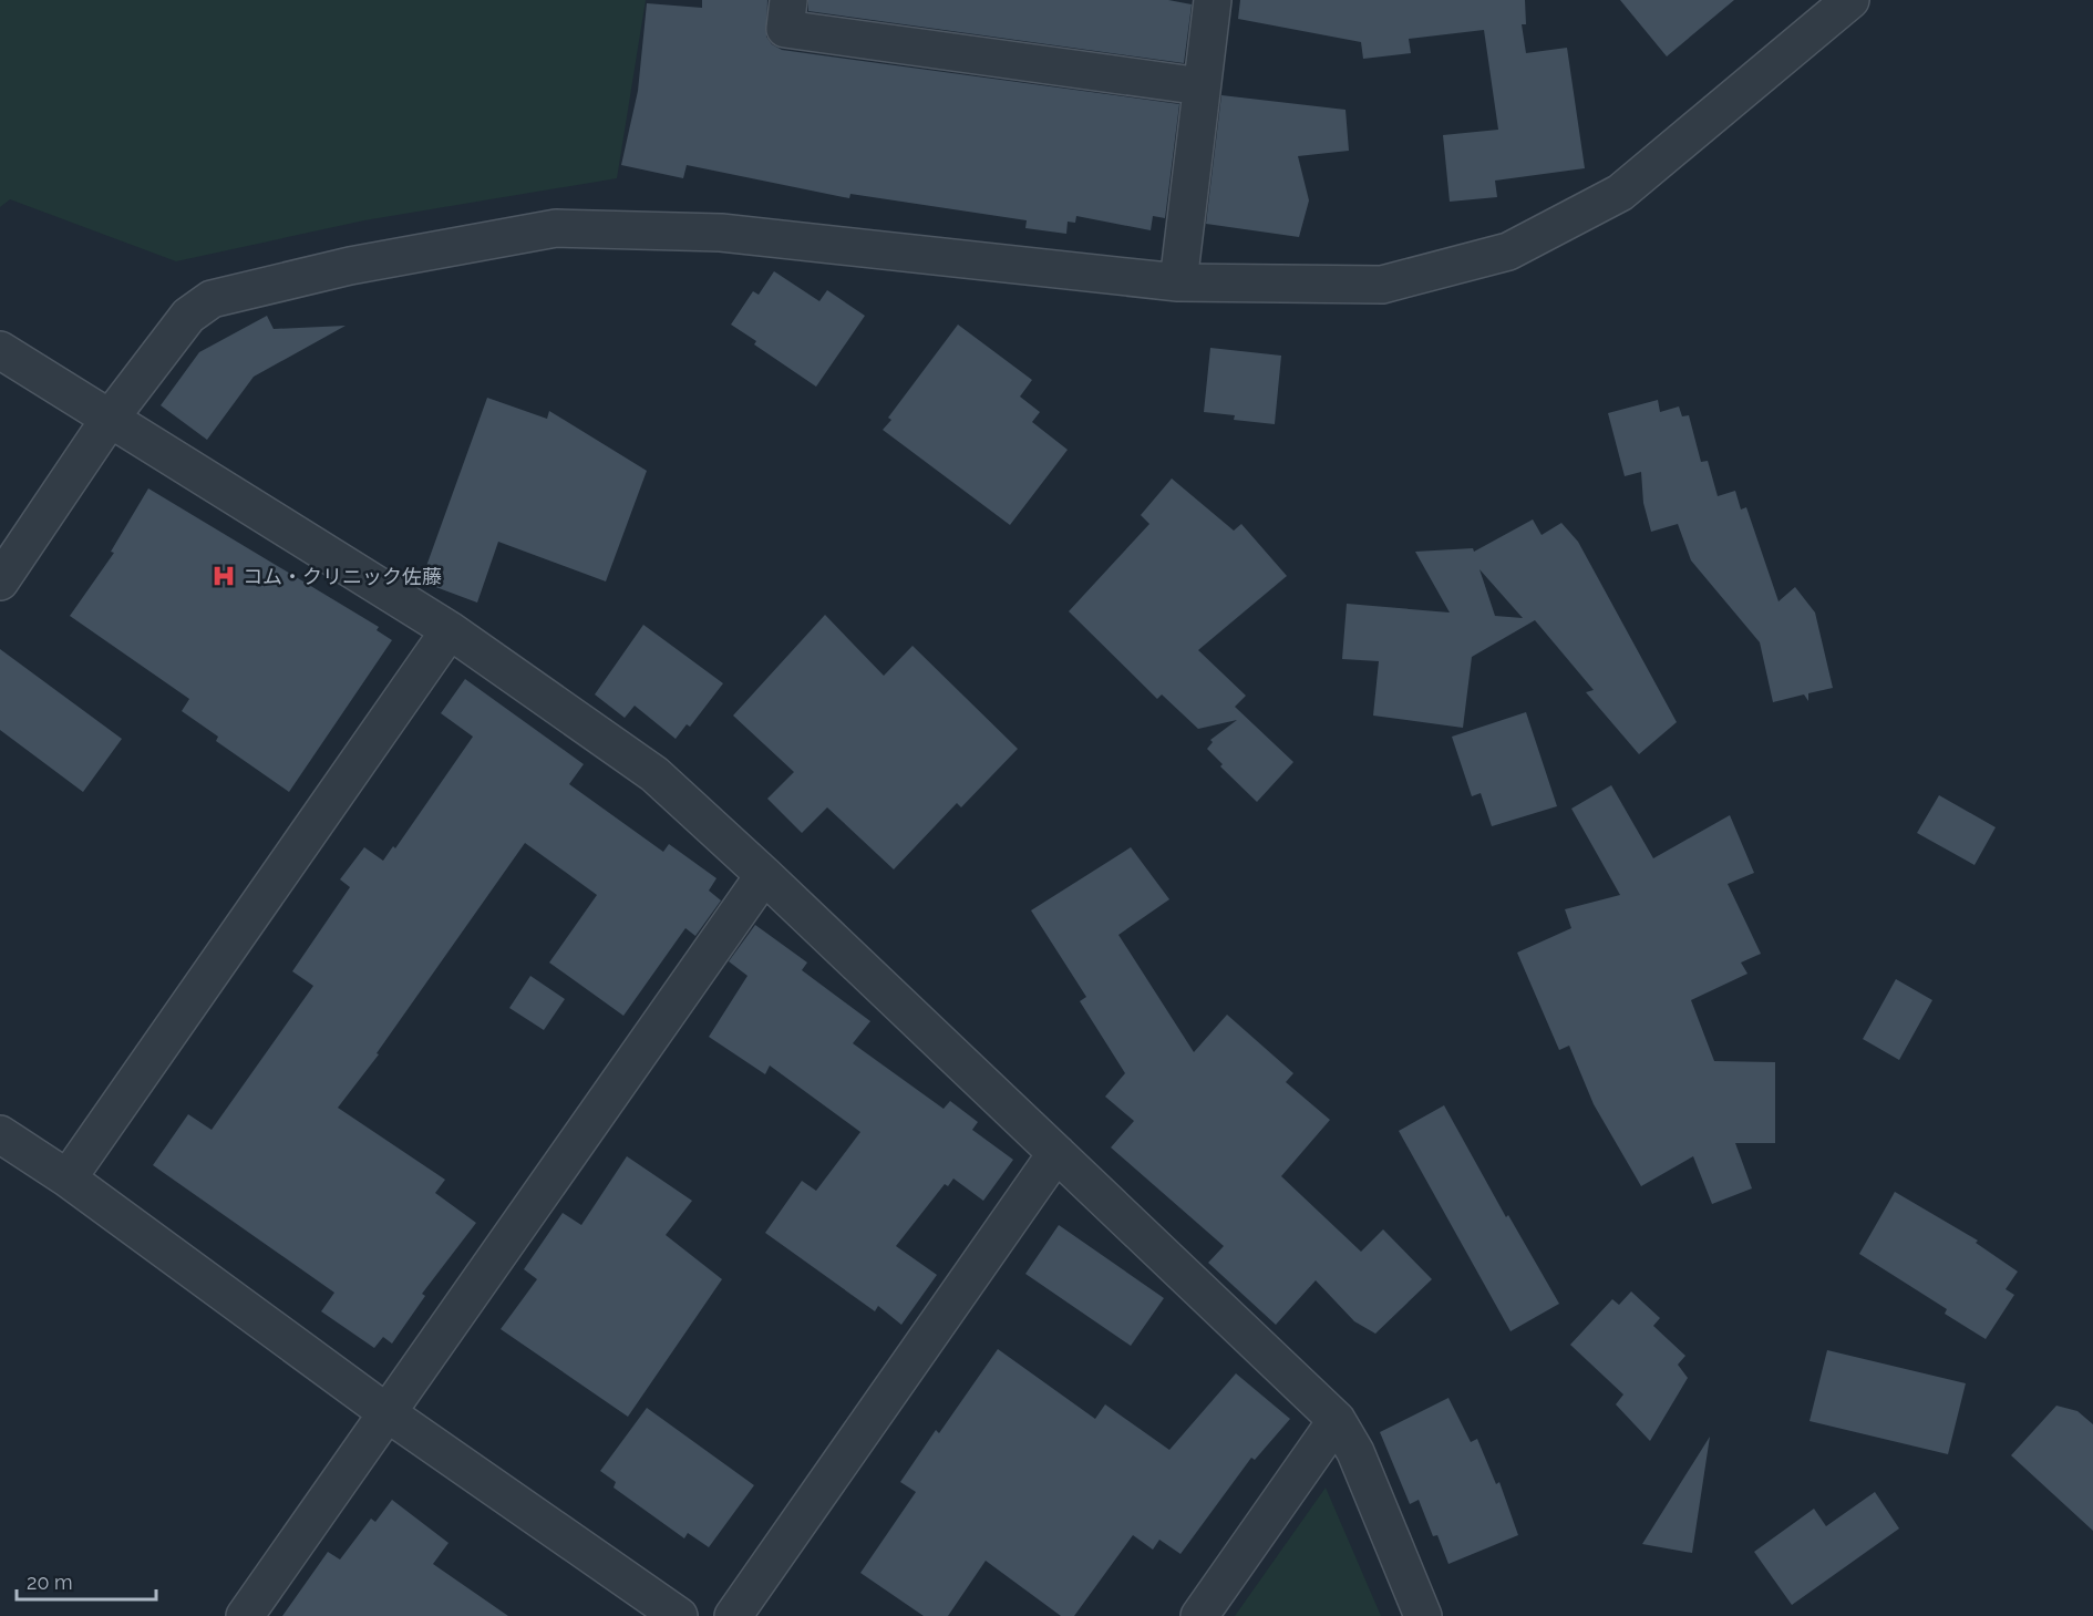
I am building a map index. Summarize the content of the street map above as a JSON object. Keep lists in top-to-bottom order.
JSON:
{
  "places": {
    "hospital": ["コム・クリニック佐藤"]
  },
  "scale_bar": "20 m"
}
